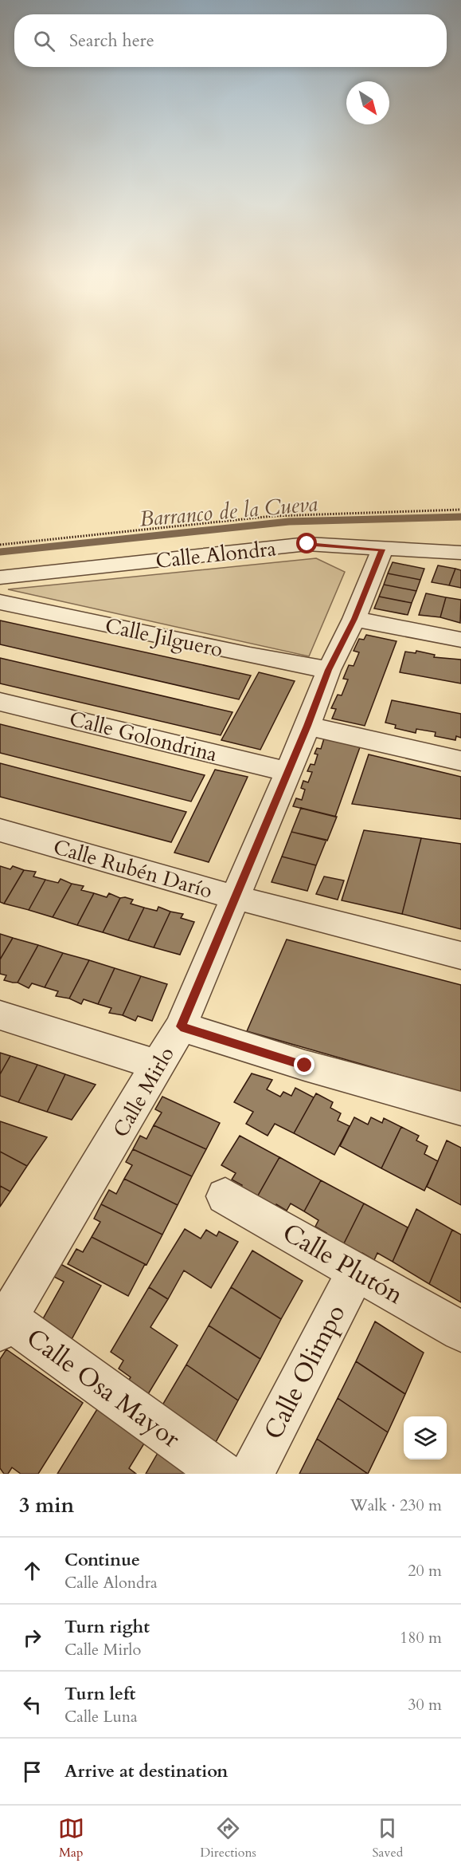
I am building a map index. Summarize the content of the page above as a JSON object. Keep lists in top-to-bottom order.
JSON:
{
  "streets": {
    "street": [
      "Calle Alondra",
      "Calle Jilguero",
      "Calle Golondrina",
      "Calle Rubén Darío",
      "Calle Mirlo",
      "Calle Plutón",
      "Calle Olimpo",
      "Calle Osa Mayor"
    ]
  },
  "crossings": [
    ["Calle Alondra", "Calle Mirlo"],
    ["Calle Jilguero", "Calle Mirlo"],
    ["Calle Golondrina", "Calle Mirlo"],
    ["Calle Rubén Darío", "Calle Mirlo"],
    ["Calle Mirlo", "Calle Osa Mayor"],
    ["Calle Plutón", "Calle Olimpo"]
  ],
  "water": ["Barranco de la Cueva"],
  "north": "bottom right",
  "page": {
    "search": "Search here",
    "heading": ["3 min", "Walk · 230 m"],
    "list": [
      ["Continue", "Calle Alondra", "20 m"],
      ["Turn right", "Calle Mirlo", "180 m"],
      ["Turn left", "Calle Luna", "30 m"],
      "Arrive at destination"
    ],
    "nav": ["Map", "Directions", "Saved"]
  }
}
